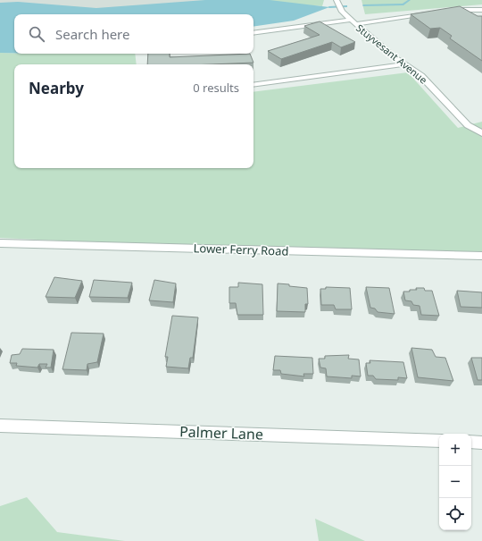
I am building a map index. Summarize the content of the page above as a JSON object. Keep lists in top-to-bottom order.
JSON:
{
  "streets": {
    "street": ["Stuyvesant Avenue", "Lower Ferry Road", "Palmer Lane"]
  },
  "page": {
    "search": "Search here",
    "heading": ["Nearby", "0 results"],
    "map_buttons": ["+", "−"]
  }
}
